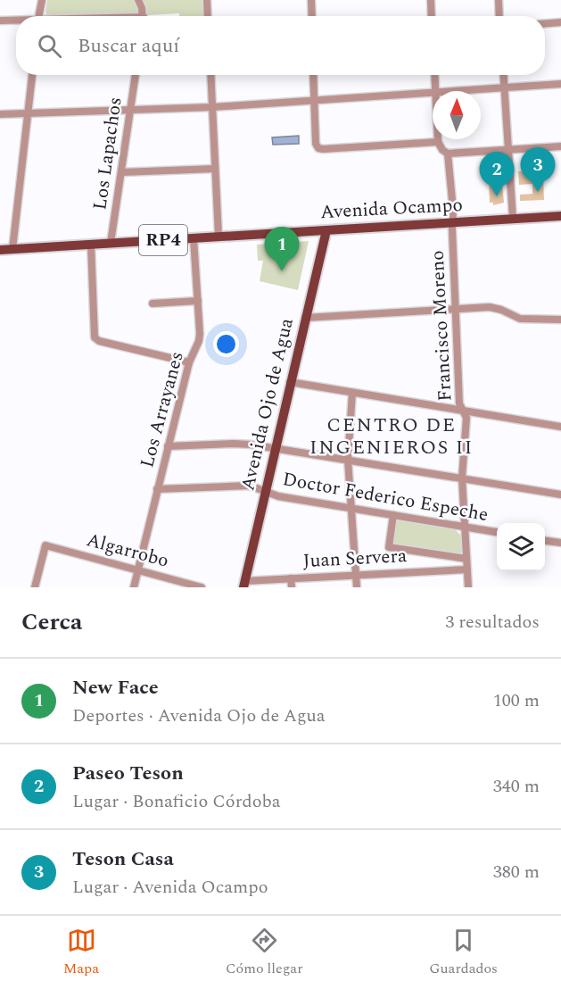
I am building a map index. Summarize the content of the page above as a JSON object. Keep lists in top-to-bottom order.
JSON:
{
  "streets": {
    "main road": ["Avenida Ocampo", "RP4", "Avenida Ojo de Agua"],
    "street": [
      "Los Lapachos",
      "Francisco Moreno",
      "Los Arrayanes",
      "Doctor Federico Espeche",
      "Algarrobo",
      "Juan Servera"
    ]
  },
  "crossings": [
    ["Los Lapachos", "Avenida Ocampo"],
    ["Avenida Ocampo", "Francisco Moreno"],
    ["Avenida Ocampo", "Avenida Ojo de Agua"],
    ["Avenida Ocampo", "Los Arrayanes"],
    ["Francisco Moreno", "Doctor Federico Espeche"],
    ["Francisco Moreno", "Juan Servera"],
    ["Avenida Ojo de Agua", "Doctor Federico Espeche"],
    ["Avenida Ojo de Agua", "Juan Servera"],
    ["Los Arrayanes", "Doctor Federico Espeche"],
    ["Los Arrayanes", "Algarrobo"]
  ],
  "districts": ["CENTRO DE INGENIEROS II"],
  "north": "top",
  "page": {
    "search": "Buscar aquí",
    "pins": ["3", "2", "1"],
    "heading": ["Cerca", "3 resultados"],
    "list": [
      {
        "mark": "1",
        "name": "New Face",
        "note": "Deportes · Avenida Ojo de Agua",
        "value": "100 m"
      },
      {
        "mark": "2",
        "name": "Paseo Teson",
        "note": "Lugar · Bonaficio Córdoba",
        "value": "340 m"
      },
      {
        "mark": "3",
        "name": "Teson Casa",
        "note": "Lugar · Avenida Ocampo",
        "value": "380 m"
      }
    ],
    "nav": ["Mapa", "Cómo llegar", "Guardados"]
  }
}
